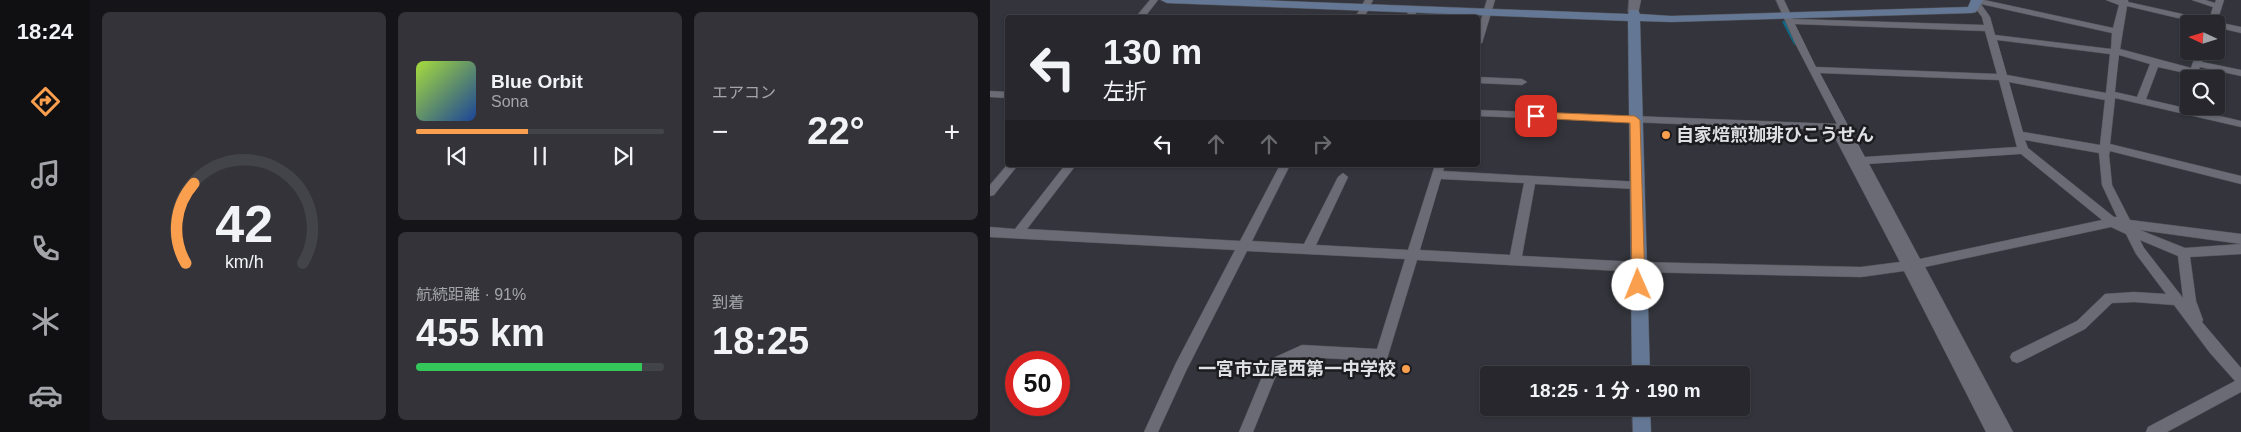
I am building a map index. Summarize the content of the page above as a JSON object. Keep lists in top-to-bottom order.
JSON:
{
  "places": ["自家焙煎珈琲ひこうせん", "一宮市立尾西第一中学校"],
  "north": "left",
  "page": {
    "tabs": "18:24",
    "tile": [
      "エアコン",
      ["航続距離 · 91%", "455 km"],
      ["到着", "18:25"]
    ],
    "turn": ["130 m", "左折"],
    "song": ["Blue Orbit", "Sona"],
    "heat": ["−", "22°", "+"],
    "limit": "50",
    "trip": "18:25 · 1 分 · 190 m",
    "gauge": ["42", "km/h"]
  }
}
